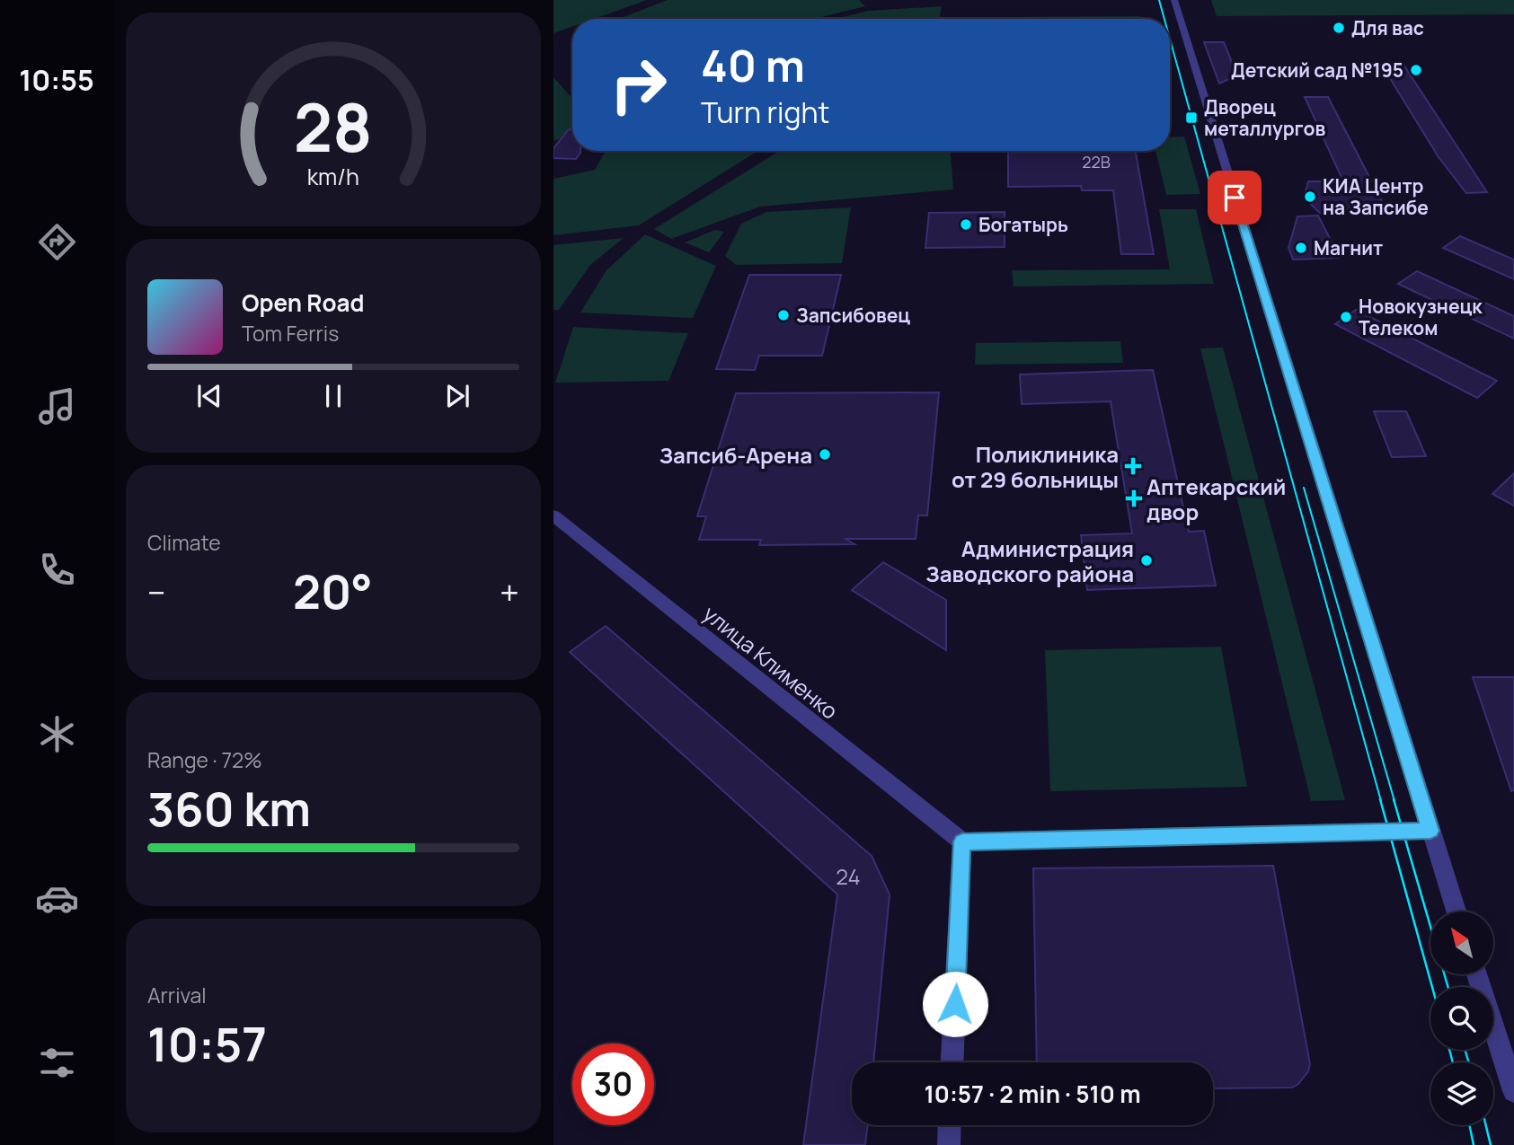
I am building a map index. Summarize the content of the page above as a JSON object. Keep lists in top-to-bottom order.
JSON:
{
  "streets": {
    "street": ["улица Клименко"]
  },
  "places": {
    "other": [
      "Для вас",
      "Детский сад №195",
      "КИА Центр на Запсибе",
      "Богатырь",
      "Магнит",
      "Запсибовец",
      "Новокузнецк Телеком",
      "Запсиб-Арена",
      "Администрация Заводского района"
    ],
    "transit": ["Дворец металлургов"],
    "health": ["Поликлиника от 29 больницы", "Аптекарский двор"]
  },
  "house_numbers": ["22В", "24"],
  "north": "top left",
  "page": {
    "tabs": "10:55",
    "turn": ["40 m", "Turn right"],
    "song": ["Open Road", "Tom Ferris"],
    "tile": [
      "Climate",
      ["Range · 72%", "360 km"],
      ["Arrival", "10:57"]
    ],
    "heat": ["−", "20°", "+"],
    "limit": "30",
    "trip": "10:57 · 2 min · 510 m",
    "gauge": ["28", "km/h"]
  }
}
